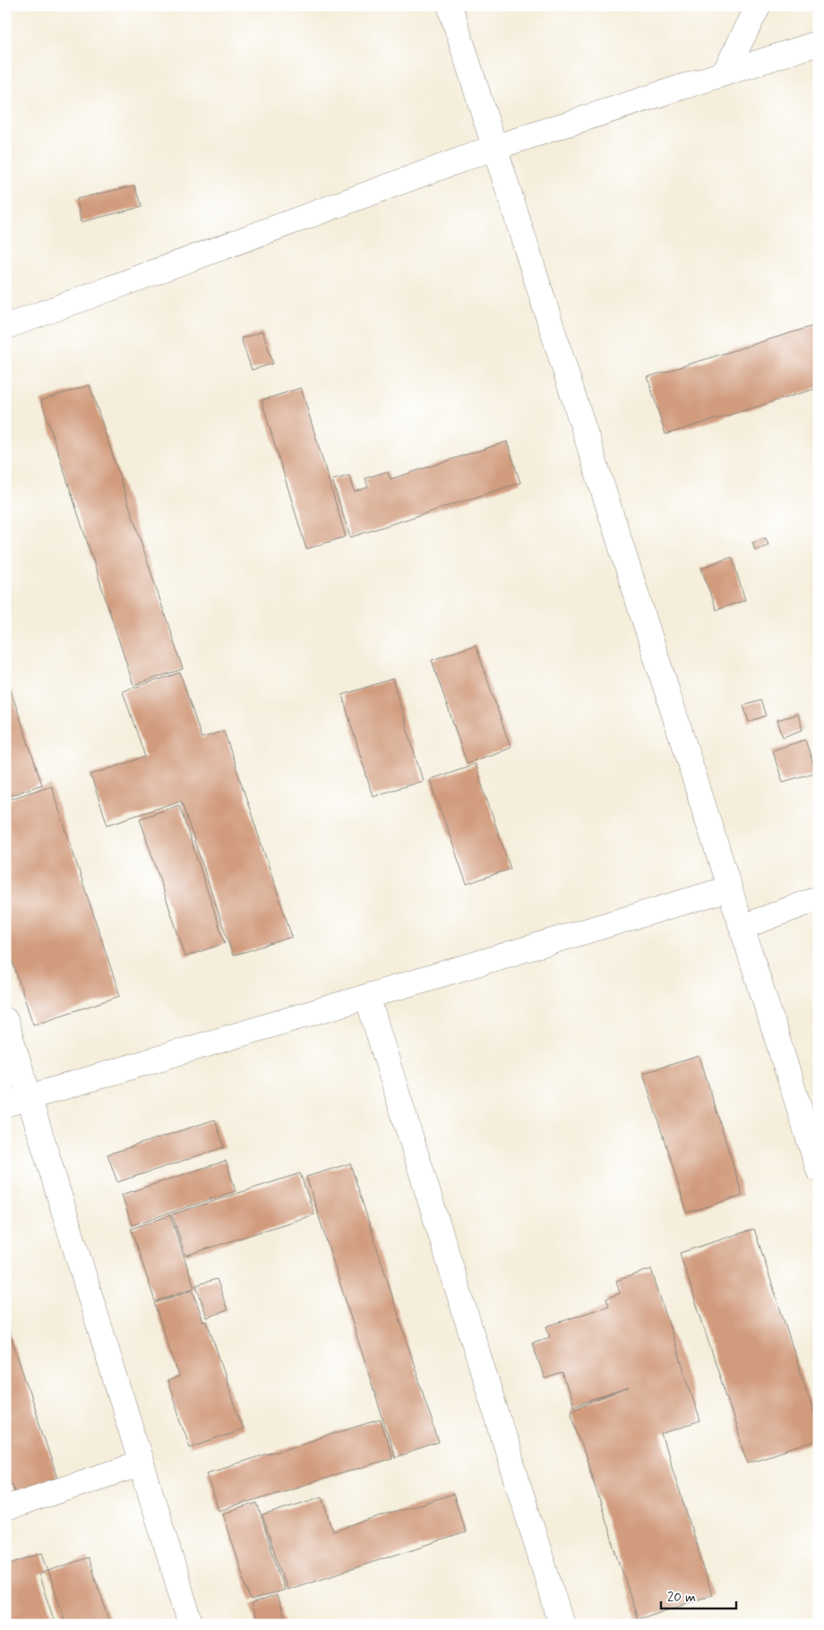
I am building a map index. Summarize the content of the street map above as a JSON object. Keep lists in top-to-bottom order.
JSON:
{
  "scale_bar": "20 m"
}
